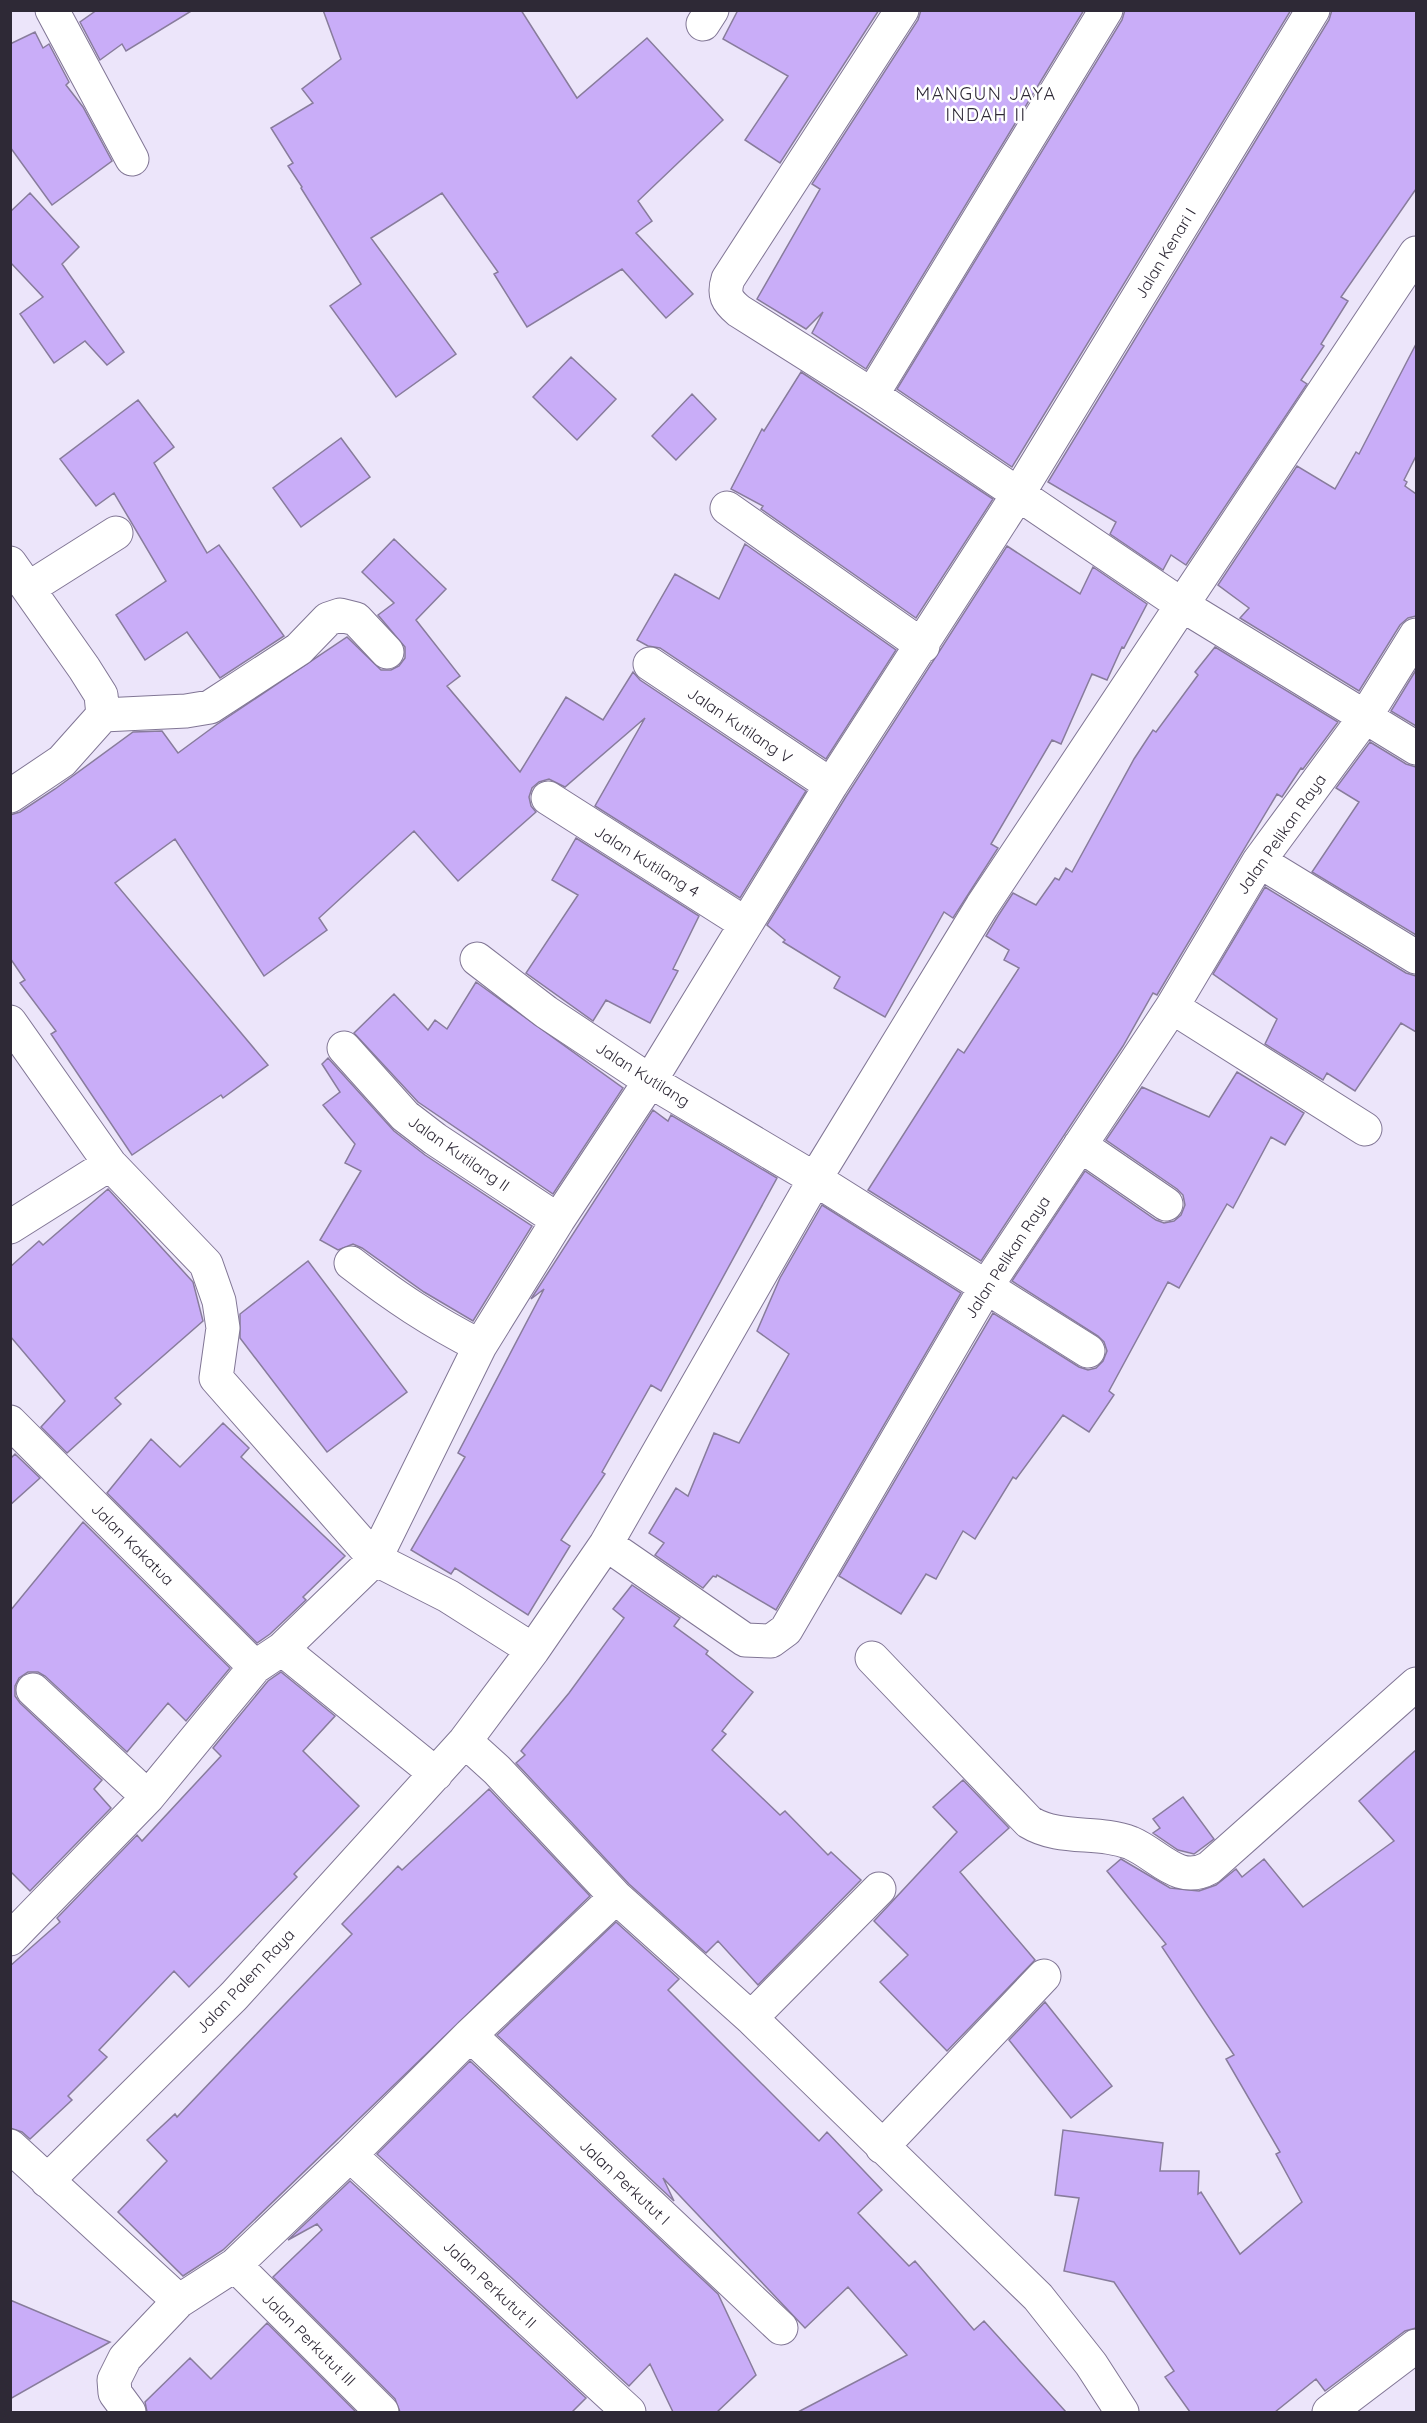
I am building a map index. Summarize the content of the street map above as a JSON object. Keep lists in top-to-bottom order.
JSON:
{
  "streets": {
    "street": [
      "Jalan Kenari I",
      "Jalan Kutilang V",
      "Jalan Pelikan Raya",
      "Jalan Kutilang 4",
      "Jalan Kutilang",
      "Jalan Kutilang II",
      "Jalan Kakatua",
      "Jalan Palem Raya",
      "Jalan Perkutut I",
      "Jalan Perkutut II",
      "Jalan Perkutut III"
    ]
  },
  "crossings": [
    ["Jalan Kenari I", "Jalan Kutilang V"],
    ["Jalan Kenari I", "Jalan Kutilang 4"],
    ["Jalan Kenari I", "Jalan Kutilang"],
    ["Jalan Kenari I", "Jalan Kutilang II"],
    ["Jalan Kenari I", "Jalan Kakatua"],
    ["Jalan Pelikan Raya", "Jalan Kutilang"],
    ["Jalan Pelikan Raya", "Jalan Palem Raya"],
    ["Jalan Kutilang", "Jalan Palem Raya"]
  ],
  "districts": ["MANGUN JAYA INDAH II"]
}
